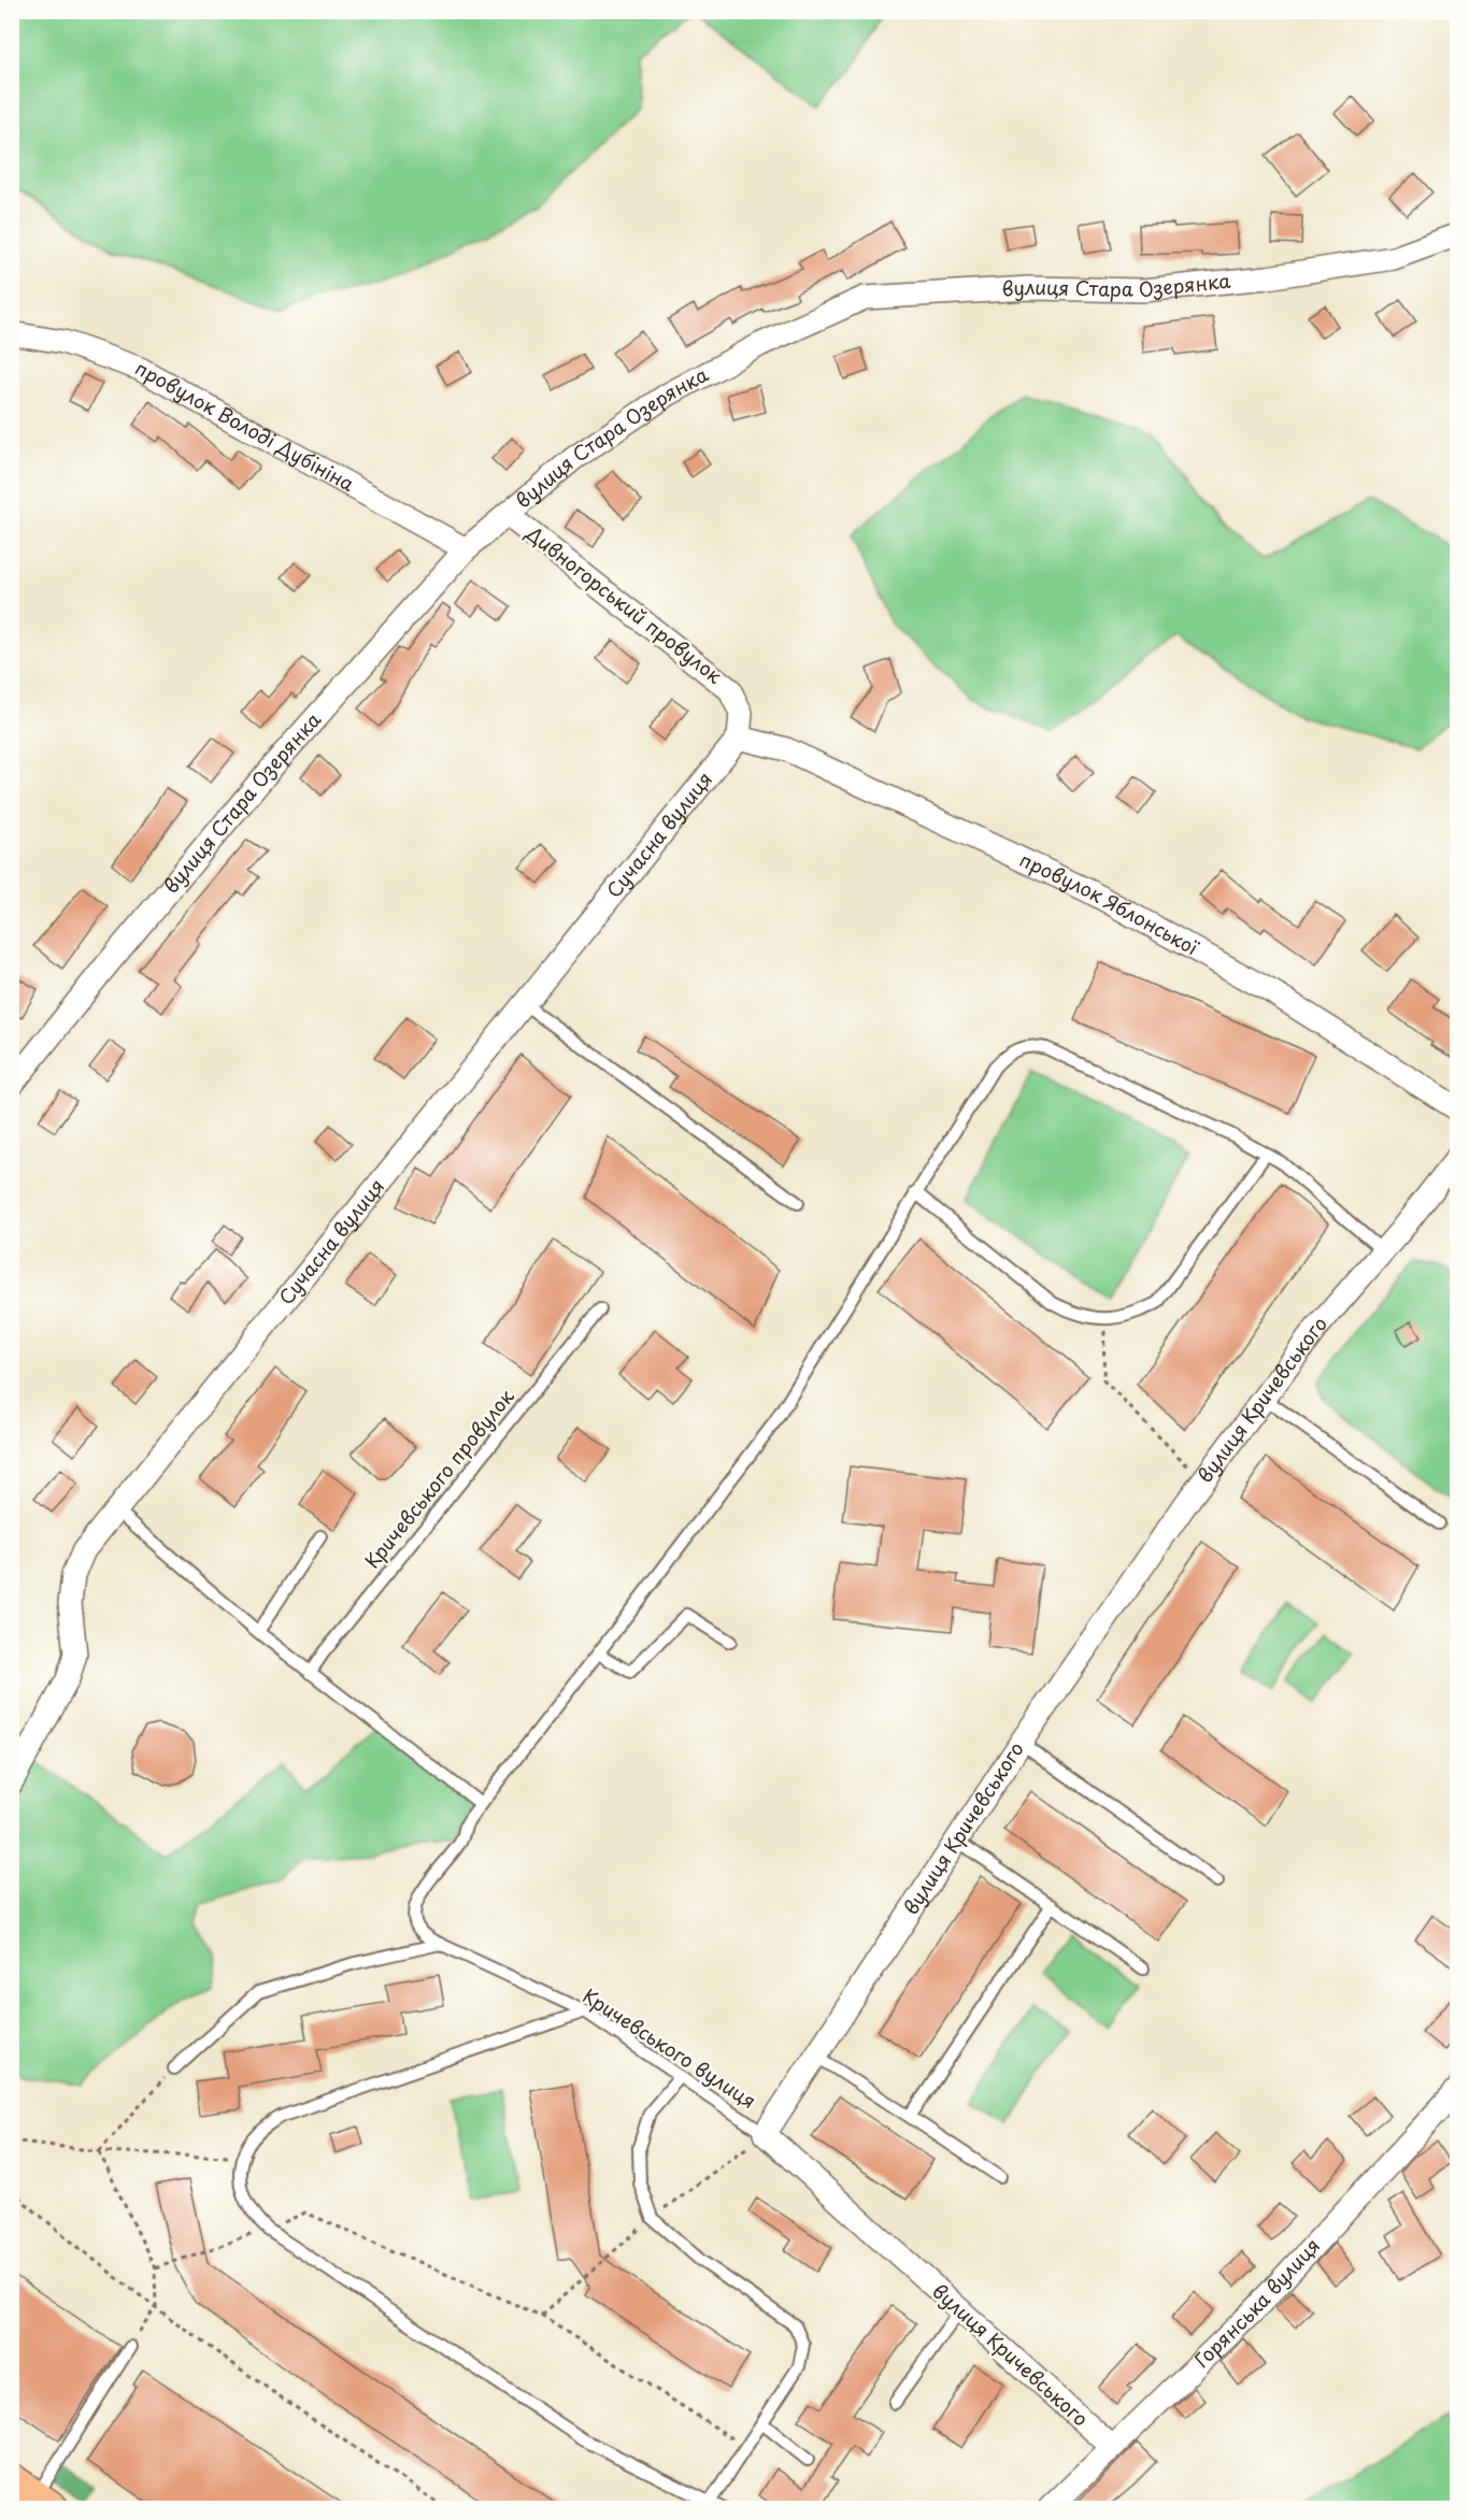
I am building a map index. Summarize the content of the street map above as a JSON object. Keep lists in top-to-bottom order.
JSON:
{
  "streets": {
    "street": [
      "вулиця Стара Озерянка",
      "провулок Володі Дубініна",
      "Дивногорський провулок",
      "Сучасна вулиця",
      "провулок Яблонської",
      "вулиця Кричевського",
      "Горянська вулиця"
    ],
    "lane": ["Кричевського провулок", "Кричевського вулиця"]
  },
  "crossings": [
    ["вулиця Стара Озерянка", "провулок Володі Дубініна"],
    ["вулиця Стара Озерянка", "Дивногорський провулок"],
    ["Дивногорський провулок", "Сучасна вулиця"],
    ["Дивногорський провулок", "провулок Яблонської"],
    ["Сучасна вулиця", "провулок Яблонської"],
    ["вулиця Кричевського", "Кричевського вулиця"],
    ["вулиця Кричевського", "Горянська вулиця"]
  ]
}
